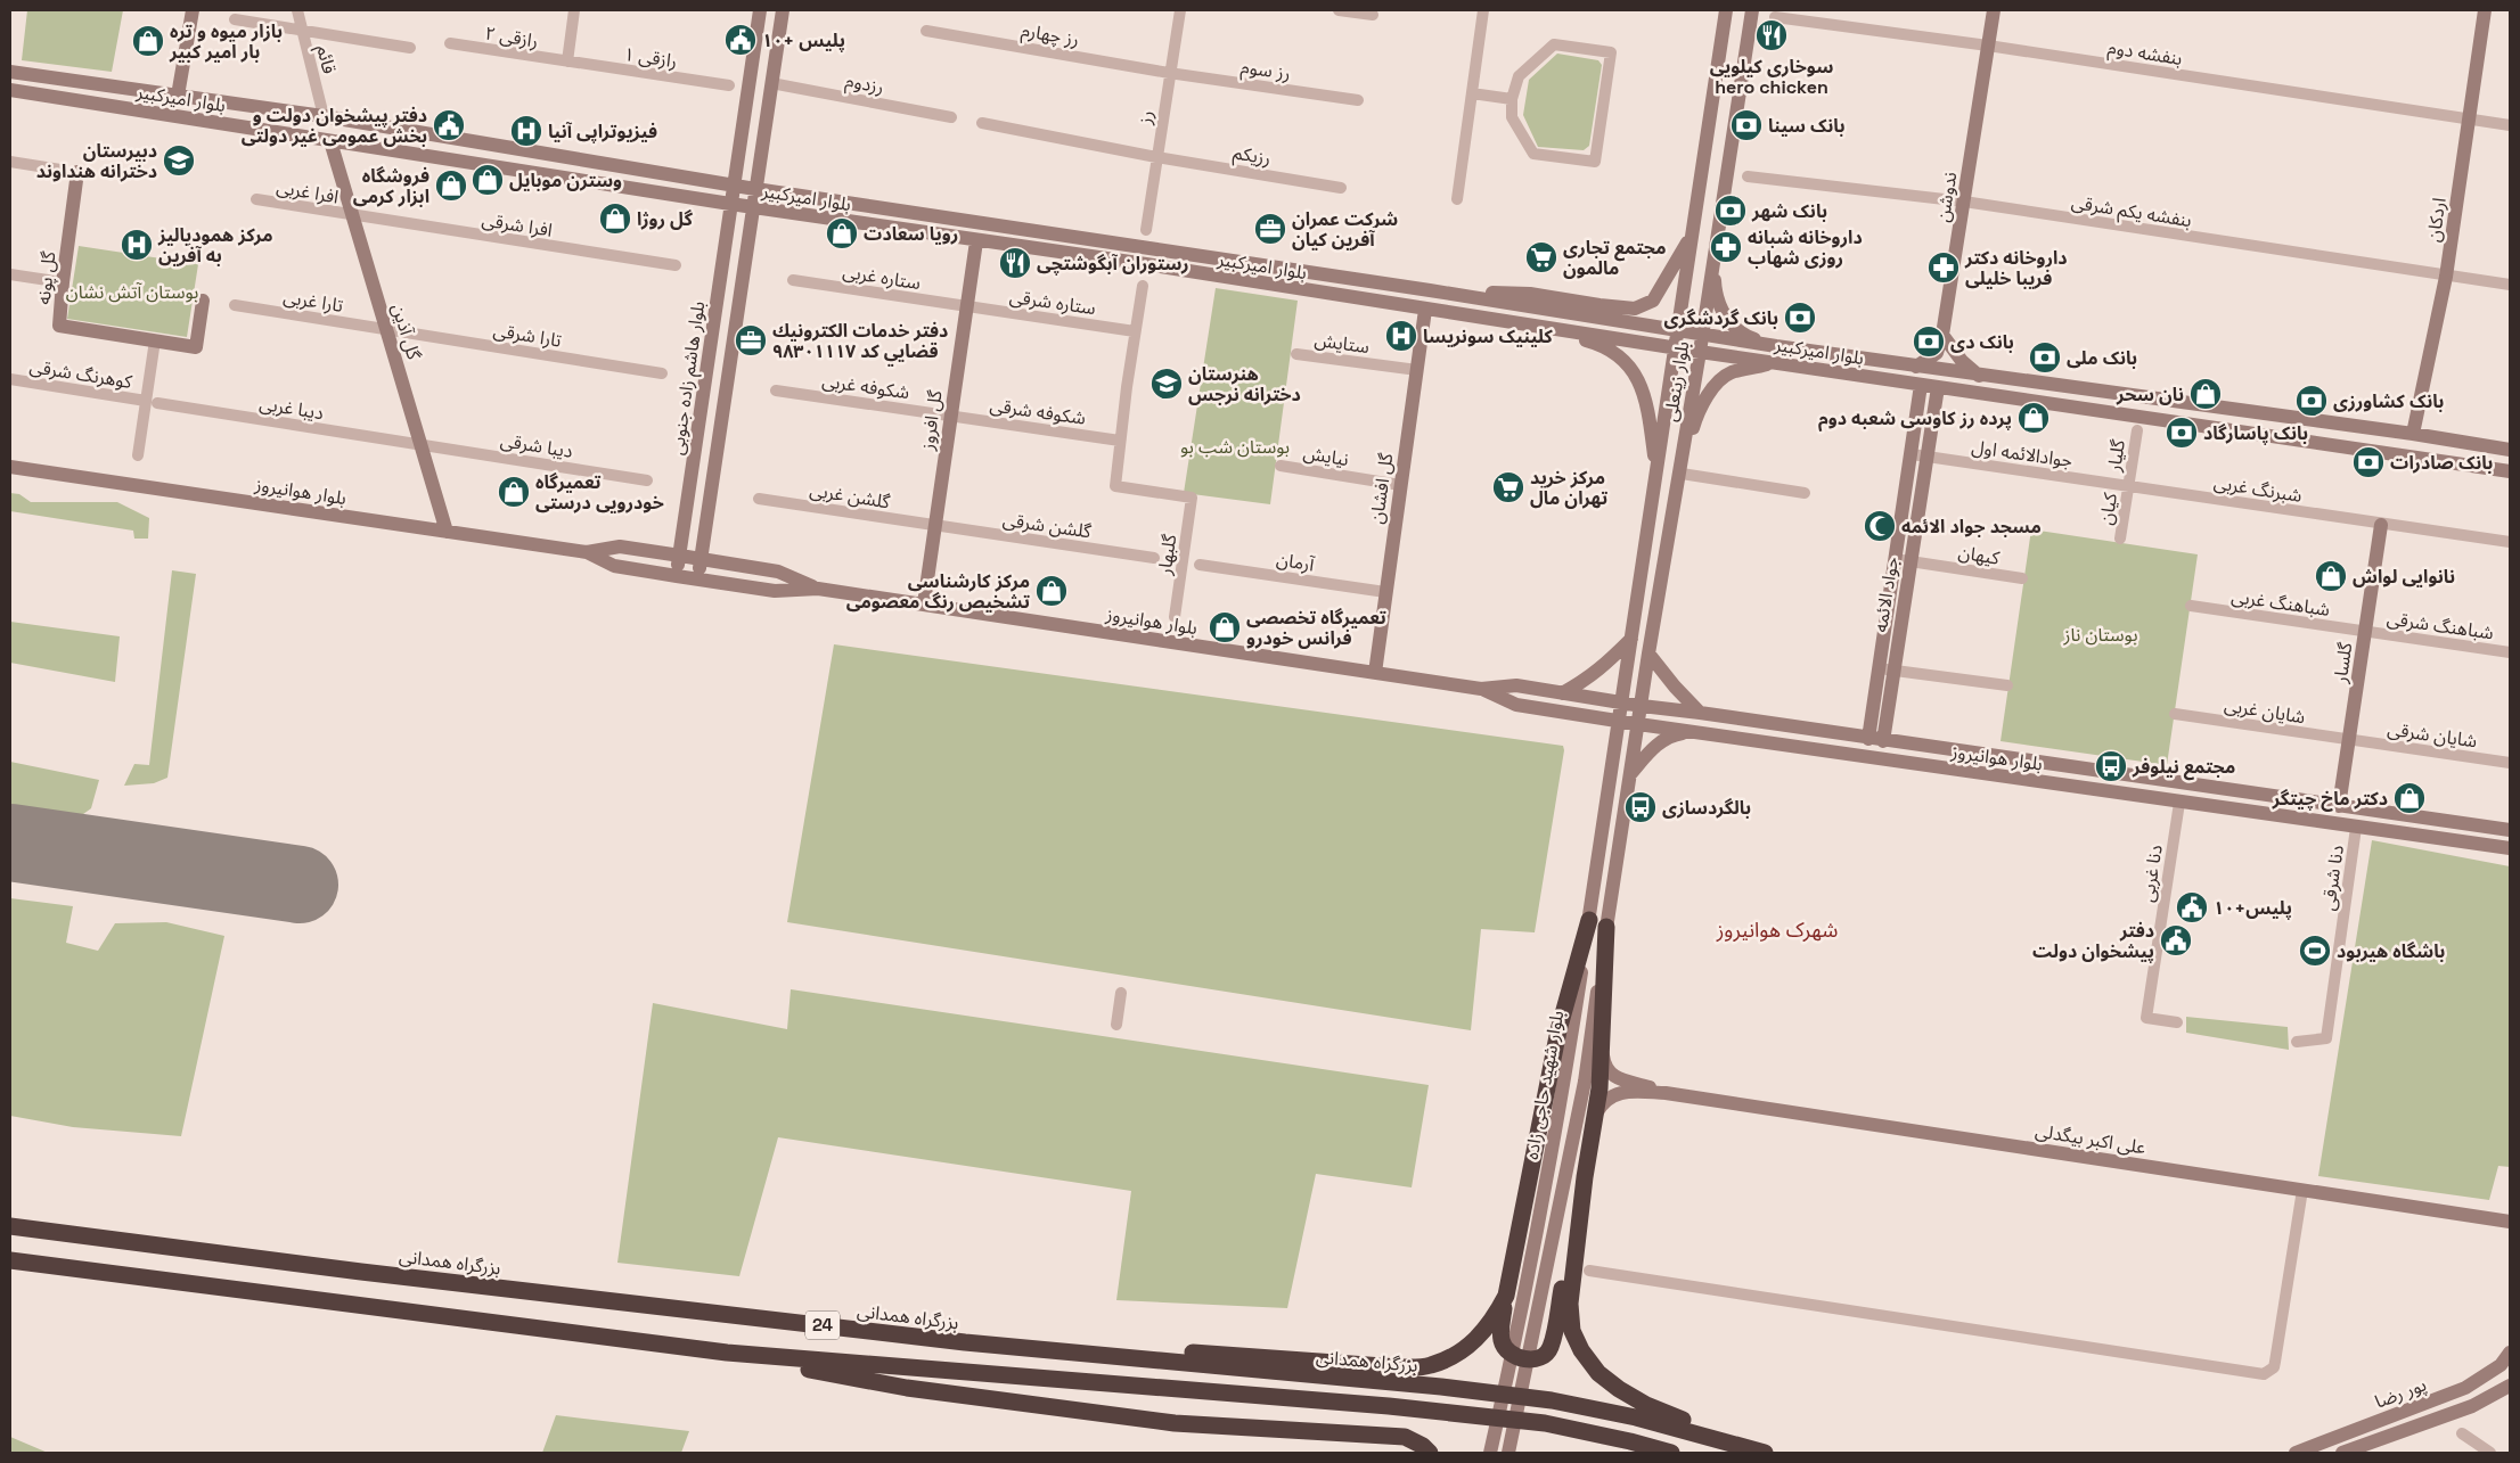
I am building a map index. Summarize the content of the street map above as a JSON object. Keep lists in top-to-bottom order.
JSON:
{
  "streets": {
    "highway": ["بزرگراه همدانی", "24"],
    "main road": [
      "بلوار امیرکبیر",
      "ندوشن",
      "اردکان",
      "گل پونه",
      "گل آذین",
      "بلوار هاشم زاده جنوبی",
      "بلوار زینعلی",
      "گل افروز",
      "گل افشان",
      "بلوار هوانیروز",
      "جواد الائمه",
      "گلسار",
      "بلوار شهید حاجی زاده",
      "علی اکبر بیگدلی",
      "پور رضا"
    ],
    "street": [
      "رز چهارم",
      "رازقی ۲",
      "بنفشه دوم",
      "رازقی ۱",
      "قائم",
      "رز سوم",
      "رزدوم",
      "رز",
      "رزیکم",
      "افرا غربی",
      "بنفشه یکم شرقی",
      "افرا شرقی",
      "ستاره غربی",
      "تارا غربی",
      "ستاره شرقی",
      "تارا شرقی",
      "ستایش",
      "کوهرنگ شرقی",
      "شکوفه غربی",
      "دیبا غربی",
      "شکوفه شرقی",
      "دیبا شرقی",
      "جوادالائمه اول",
      "نیایش",
      "گلیار",
      "شبرنگ غربی",
      "گلشن غربی",
      "کیان",
      "گلشن شرقی",
      "گلبهار",
      "کیهان",
      "آرمان",
      "شباهنگ غربی",
      "شباهنگ شرقی",
      "شایان غربی",
      "شایان شرقی",
      "دنا غربی",
      "دنا شرقی"
    ]
  },
  "crossings": [
    ["رز چهارم", "رز سوم"],
    ["رز چهارم", "رز"],
    ["رازقی ۲", "رازقی ۱"],
    ["بنفشه دوم", "ندوشن"],
    ["بنفشه دوم", "اردکان"],
    ["قائم", "بلوار امیرکبیر"],
    ["رز سوم", "رز"],
    ["بلوار امیرکبیر", "اردکان"],
    ["بلوار امیرکبیر", "گل آذین"],
    ["بلوار امیرکبیر", "بلوار هاشم زاده جنوبی"],
    ["بلوار امیرکبیر", "بلوار زینعلی"],
    ["بلوار امیرکبیر", "گل افروز"],
    ["بلوار امیرکبیر", "گل افشان"],
    ["بلوار امیرکبیر", "جواد الائمه"],
    ["رز", "رزیکم"],
    ["افرا غربی", "افرا شرقی"],
    ["افرا غربی", "گل آذین"],
    ["ندوشن", "بنفشه یکم شرقی"],
    ["بنفشه یکم شرقی", "اردکان"],
    ["افرا شرقی", "گل آذین"],
    ["ستاره غربی", "ستاره شرقی"],
    ["ستاره غربی", "گل افروز"],
    ["تارا غربی", "گل آذین"],
    ["تارا غربی", "تارا شرقی"],
    ["ستاره شرقی", "گل افروز"],
    ["گل آذین", "تارا شرقی"],
    ["گل آذین", "دیبا غربی"],
    ["گل آذین", "دیبا شرقی"],
    ["گل آذین", "بلوار هوانیروز"],
    ["ستایش", "گل افشان"],
    ["کوهرنگ شرقی", "دیبا غربی"],
    ["بلوار هاشم زاده جنوبی", "بلوار هوانیروز"],
    ["بلوار زینعلی", "بلوار هوانیروز"],
    ["بلوار زینعلی", "بلوار شهید حاجی زاده"],
    ["شکوفه غربی", "شکوفه شرقی"],
    ["شکوفه غربی", "گل افروز"],
    ["دیبا غربی", "دیبا شرقی"],
    ["شکوفه شرقی", "گل افروز"],
    ["شکوفه شرقی", "گلبهار"],
    ["گل افروز", "بلوار هوانیروز"],
    ["گل افروز", "گلشن غربی"],
    ["گل افروز", "گلشن شرقی"],
    ["جوادالائمه اول", "گلیار"],
    ["جوادالائمه اول", "شبرنگ غربی"],
    ["جوادالائمه اول", "کیان"],
    ["جوادالائمه اول", "جواد الائمه"],
    ["نیایش", "گل افشان"],
    ["گلیار", "شبرنگ غربی"],
    ["گلیار", "کیان"],
    ["گل افشان", "بلوار هوانیروز"],
    ["گل افشان", "آرمان"],
    ["شبرنگ غربی", "کیان"],
    ["شبرنگ غربی", "گلسار"],
    ["بلوار هوانیروز", "جواد الائمه"],
    ["بلوار هوانیروز", "گلسار"],
    ["بلوار هوانیروز", "دنا غربی"],
    ["بلوار هوانیروز", "دنا شرقی"],
    ["بلوار هوانیروز", "بلوار شهید حاجی زاده"],
    ["گلشن غربی", "گلشن شرقی"],
    ["کیهان", "جواد الائمه"],
    ["شباهنگ غربی", "شباهنگ شرقی"],
    ["شباهنگ غربی", "گلسار"],
    ["شباهنگ شرقی", "گلسار"],
    ["گلسار", "شایان غربی"],
    ["گلسار", "شایان شرقی"],
    ["شایان غربی", "شایان شرقی"]
  ],
  "districts": ["شهرک هوانیروز"],
  "parks": ["بوستان آتش نشان", "بوستان شب بو", "بوستان ناز"],
  "places": {
    "restaurant": ["سوخاری کیلویی hero chicken", "رستوران آبگوشتچی"],
    "public building": [
      "پلیس +۱۰",
      "دفتر پیشخوان دولت و بخش عمومی غیر دولتی",
      "پلیس+۱۰",
      "دفتر پیشخوان دولت"
    ],
    "shop": [
      "بازار میوه و تره بار امیر کبیر",
      "وسترن موبایل",
      "فروشگاه ابزار کرمی",
      "گل روژا",
      "رویا سعادت",
      "نان سحر",
      "پرده رز کاوسی شعبه دوم",
      "تعمیرگاه خودرویی درستی",
      "نانوایی لواش",
      "مرکز کارشناسی تشخیص رنگ معصومی",
      "تعمیرگاه تخصصی فرانس خودرو",
      "دکتر ماخ چیتگر"
    ],
    "bank": [
      "بانک سینا",
      "بانک شهر",
      "بانک گردشگری",
      "بانک دی",
      "بانک ملی",
      "بانک کشاورزی",
      "بانک پاسارگاد",
      "بانک صادرات"
    ],
    "hospital": ["فیزیوتراپی آنیا", "مرکز همودیالیز به آفرین", "کلینیک سونریسا"],
    "school or university": ["دبیرستان دخترانه هنداوند", "هنرستان دخترانه نرجس"],
    "office": ["شرکت عمران آفرین کیان", "دفتر خدمات الكترونيك قضايي كد ٩٨٣٠١١١٧"],
    "pharmacy": ["داروخانه شبانه روزی شهاب", "داروخانه دکتر فریبا خلیلی"],
    "supermarket": ["مجتمع تجاری مالمون", "مرکز خرید تهران مال"],
    "mosque": ["مسجد جواد الائمه"],
    "bus stop": ["مجتمع نیلوفر", "بالگردسازی"],
    "sports": ["باشگاه هیربود"]
  }
}
